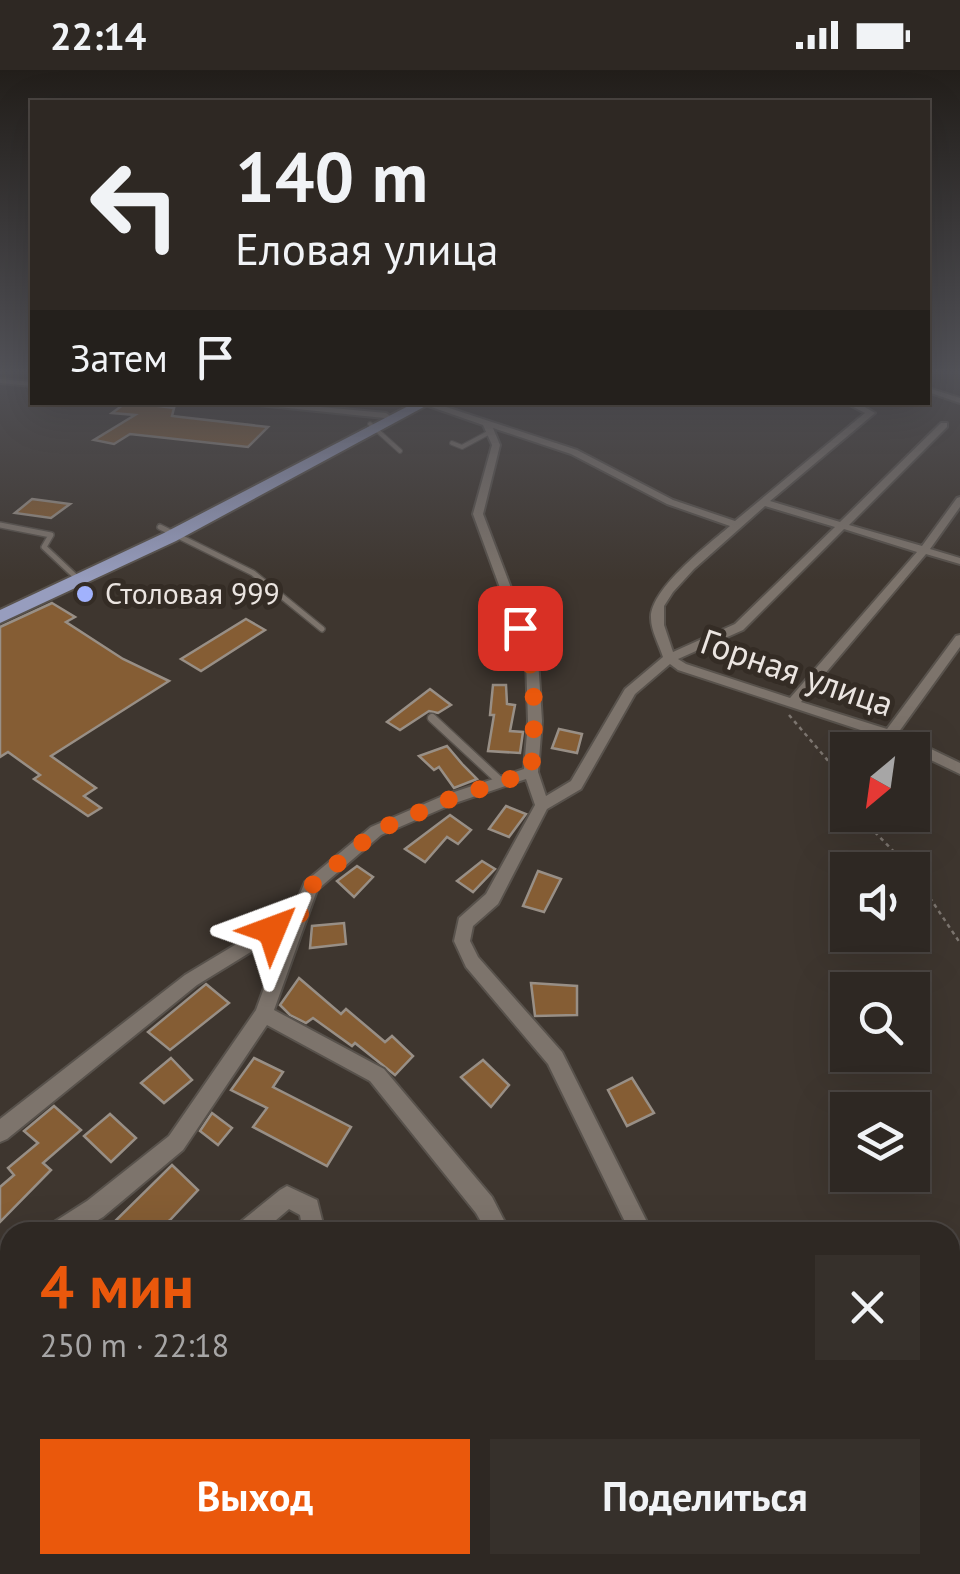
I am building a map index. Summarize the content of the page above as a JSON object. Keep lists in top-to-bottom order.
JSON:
{
  "streets": {
    "street": ["Горная улица"]
  },
  "places": ["Столовая 999"],
  "north": "bottom left",
  "page": {
    "status": "22:14",
    "turn": ["140 m", "Еловая улица"],
    "then": "Затем",
    "heading": ["4 мин", "250 m · 22:18"],
    "buttons": ["Выход", "Поделиться"]
  }
}
